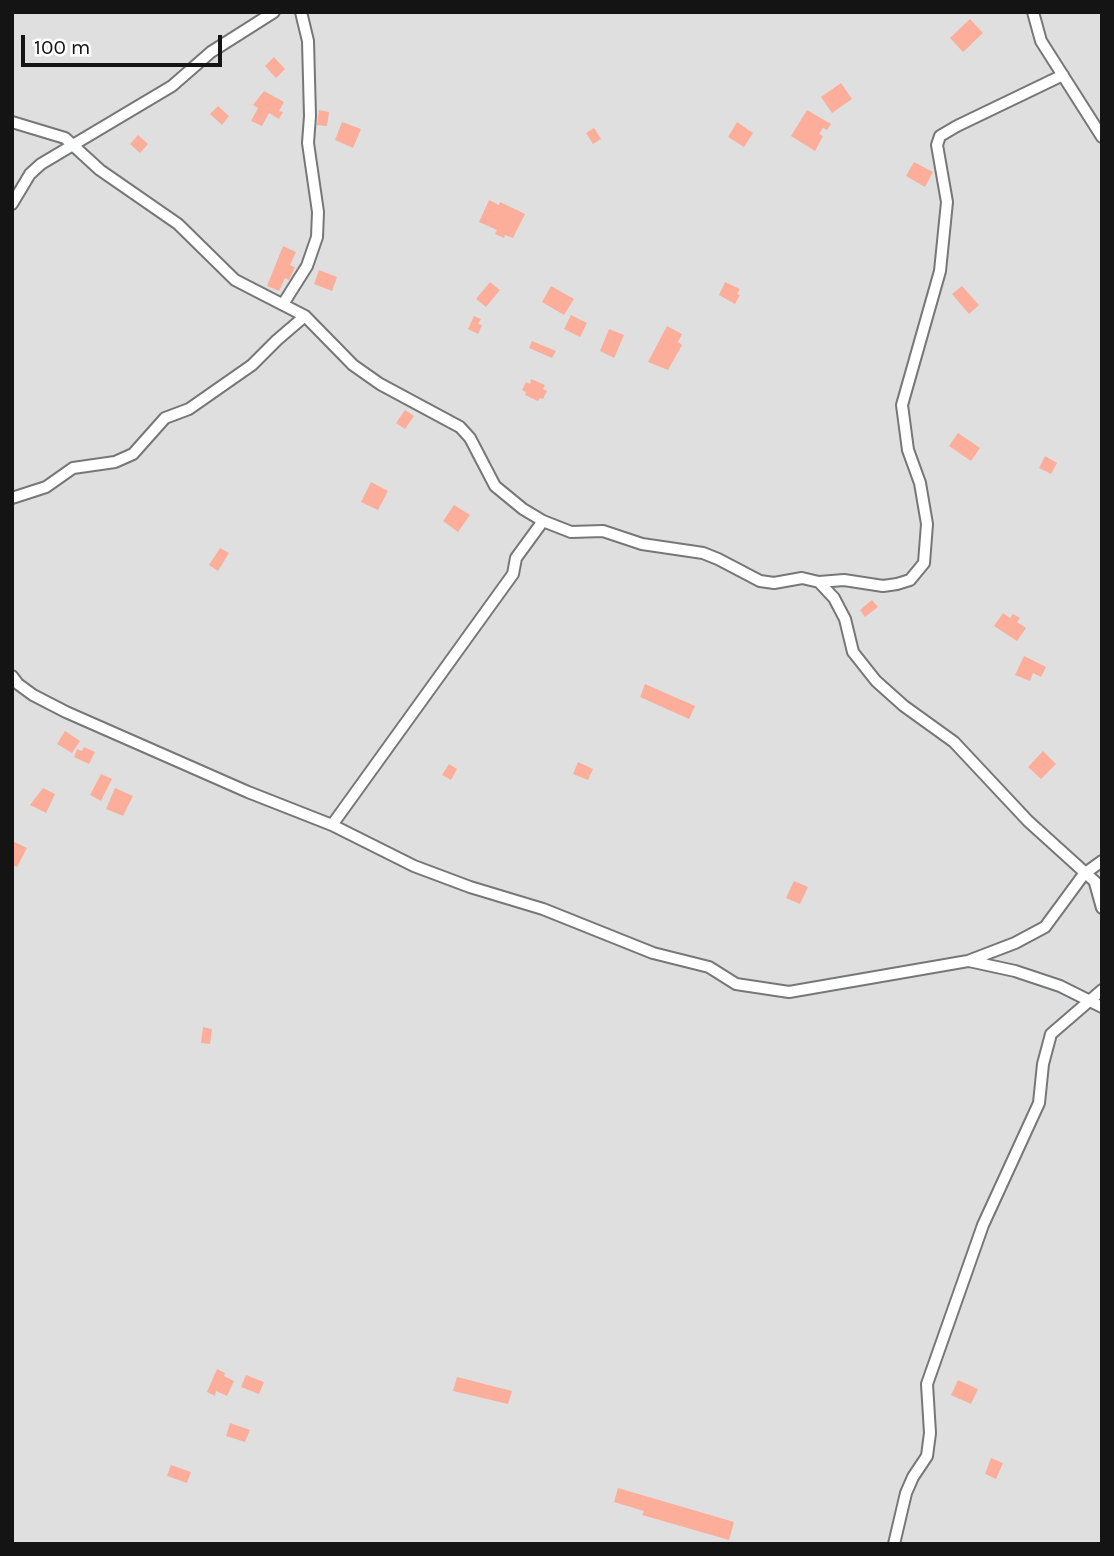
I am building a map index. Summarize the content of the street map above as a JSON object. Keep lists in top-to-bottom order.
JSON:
{
  "scale_bar": "100 m"
}
